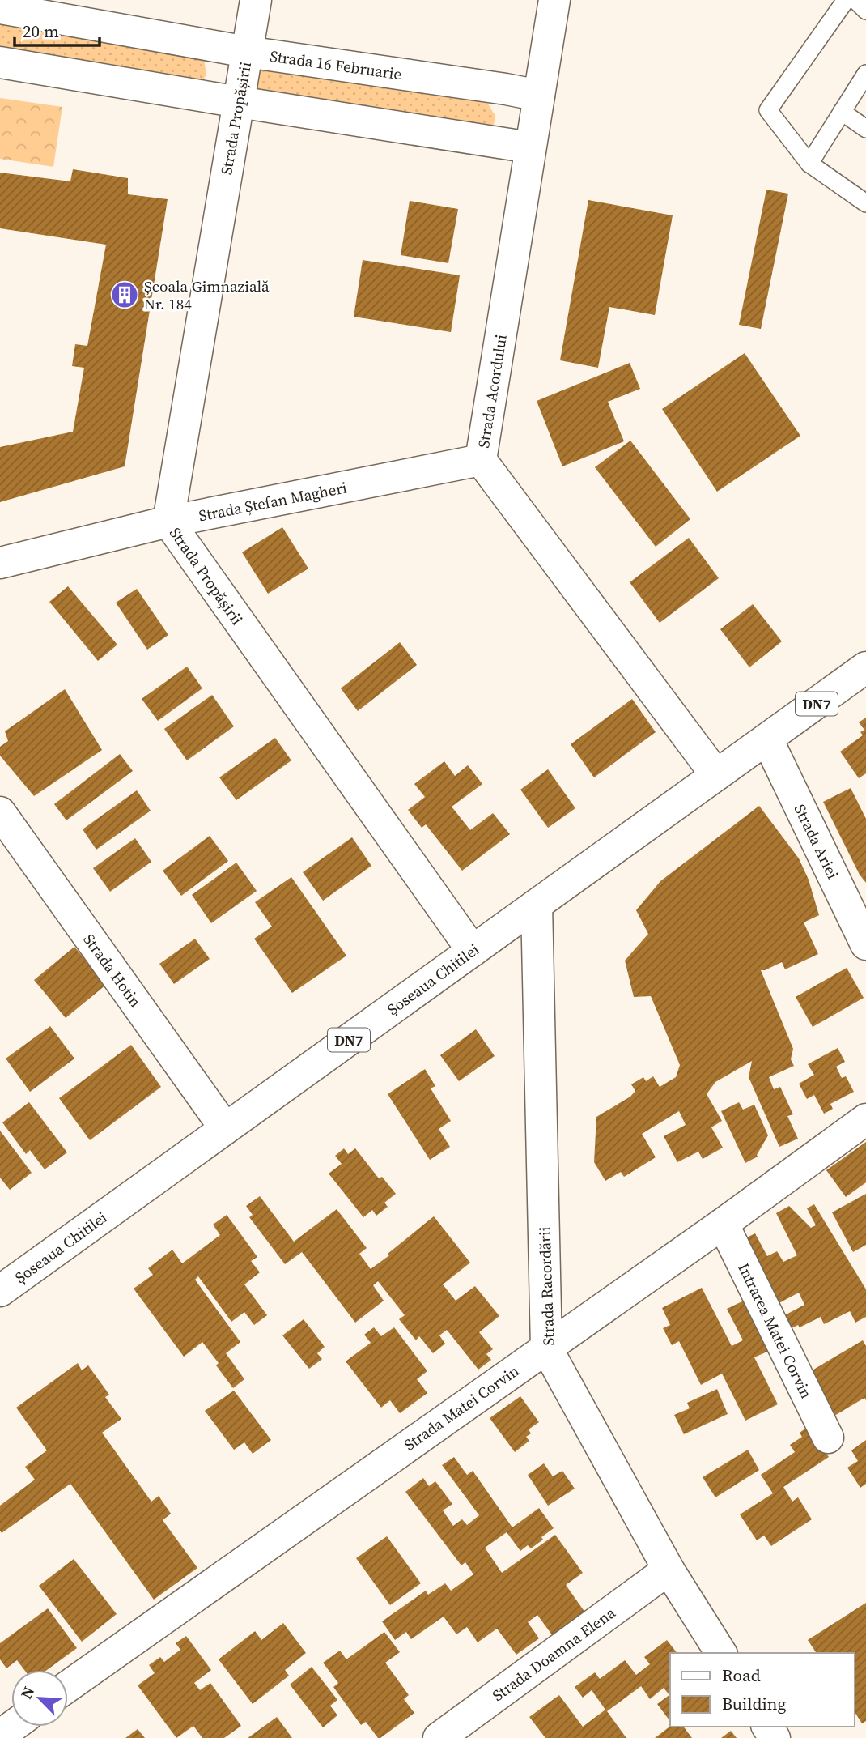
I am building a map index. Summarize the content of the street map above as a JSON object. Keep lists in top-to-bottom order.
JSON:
{
  "streets": {
    "street": [
      "Strada 16 Februarie",
      "Strada Propășirii",
      "Strada Acordului",
      "Strada Ștefan Magheri",
      "DN7",
      "Strada Ariei",
      "Strada Hotin",
      "Șoseaua Chitilei",
      "Strada Racordării",
      "Intrarea Matei Corvin",
      "Strada Matei Corvin",
      "Strada Doamna Elena"
    ]
  },
  "crossings": [
    ["Strada 16 Februarie", "Strada Propășirii"],
    ["Strada 16 Februarie", "Strada Acordului"],
    ["Strada Propășirii", "Strada Ștefan Magheri"],
    ["Strada Propășirii", "Șoseaua Chitilei"],
    ["Strada Acordului", "Strada Ștefan Magheri"],
    ["Strada Acordului", "Șoseaua Chitilei"],
    ["Strada Ariei", "Șoseaua Chitilei"],
    ["Strada Hotin", "Șoseaua Chitilei"],
    ["Șoseaua Chitilei", "Strada Racordării"],
    ["Strada Racordării", "Strada Matei Corvin"],
    ["Strada Racordării", "Strada Doamna Elena"],
    ["Intrarea Matei Corvin", "Strada Matei Corvin"]
  ],
  "places": {
    "building": ["Școala Gimnazială Nr. 184"]
  },
  "legend": ["Road", "Building"],
  "scale_bar": "20 m",
  "north": "top left"
}
